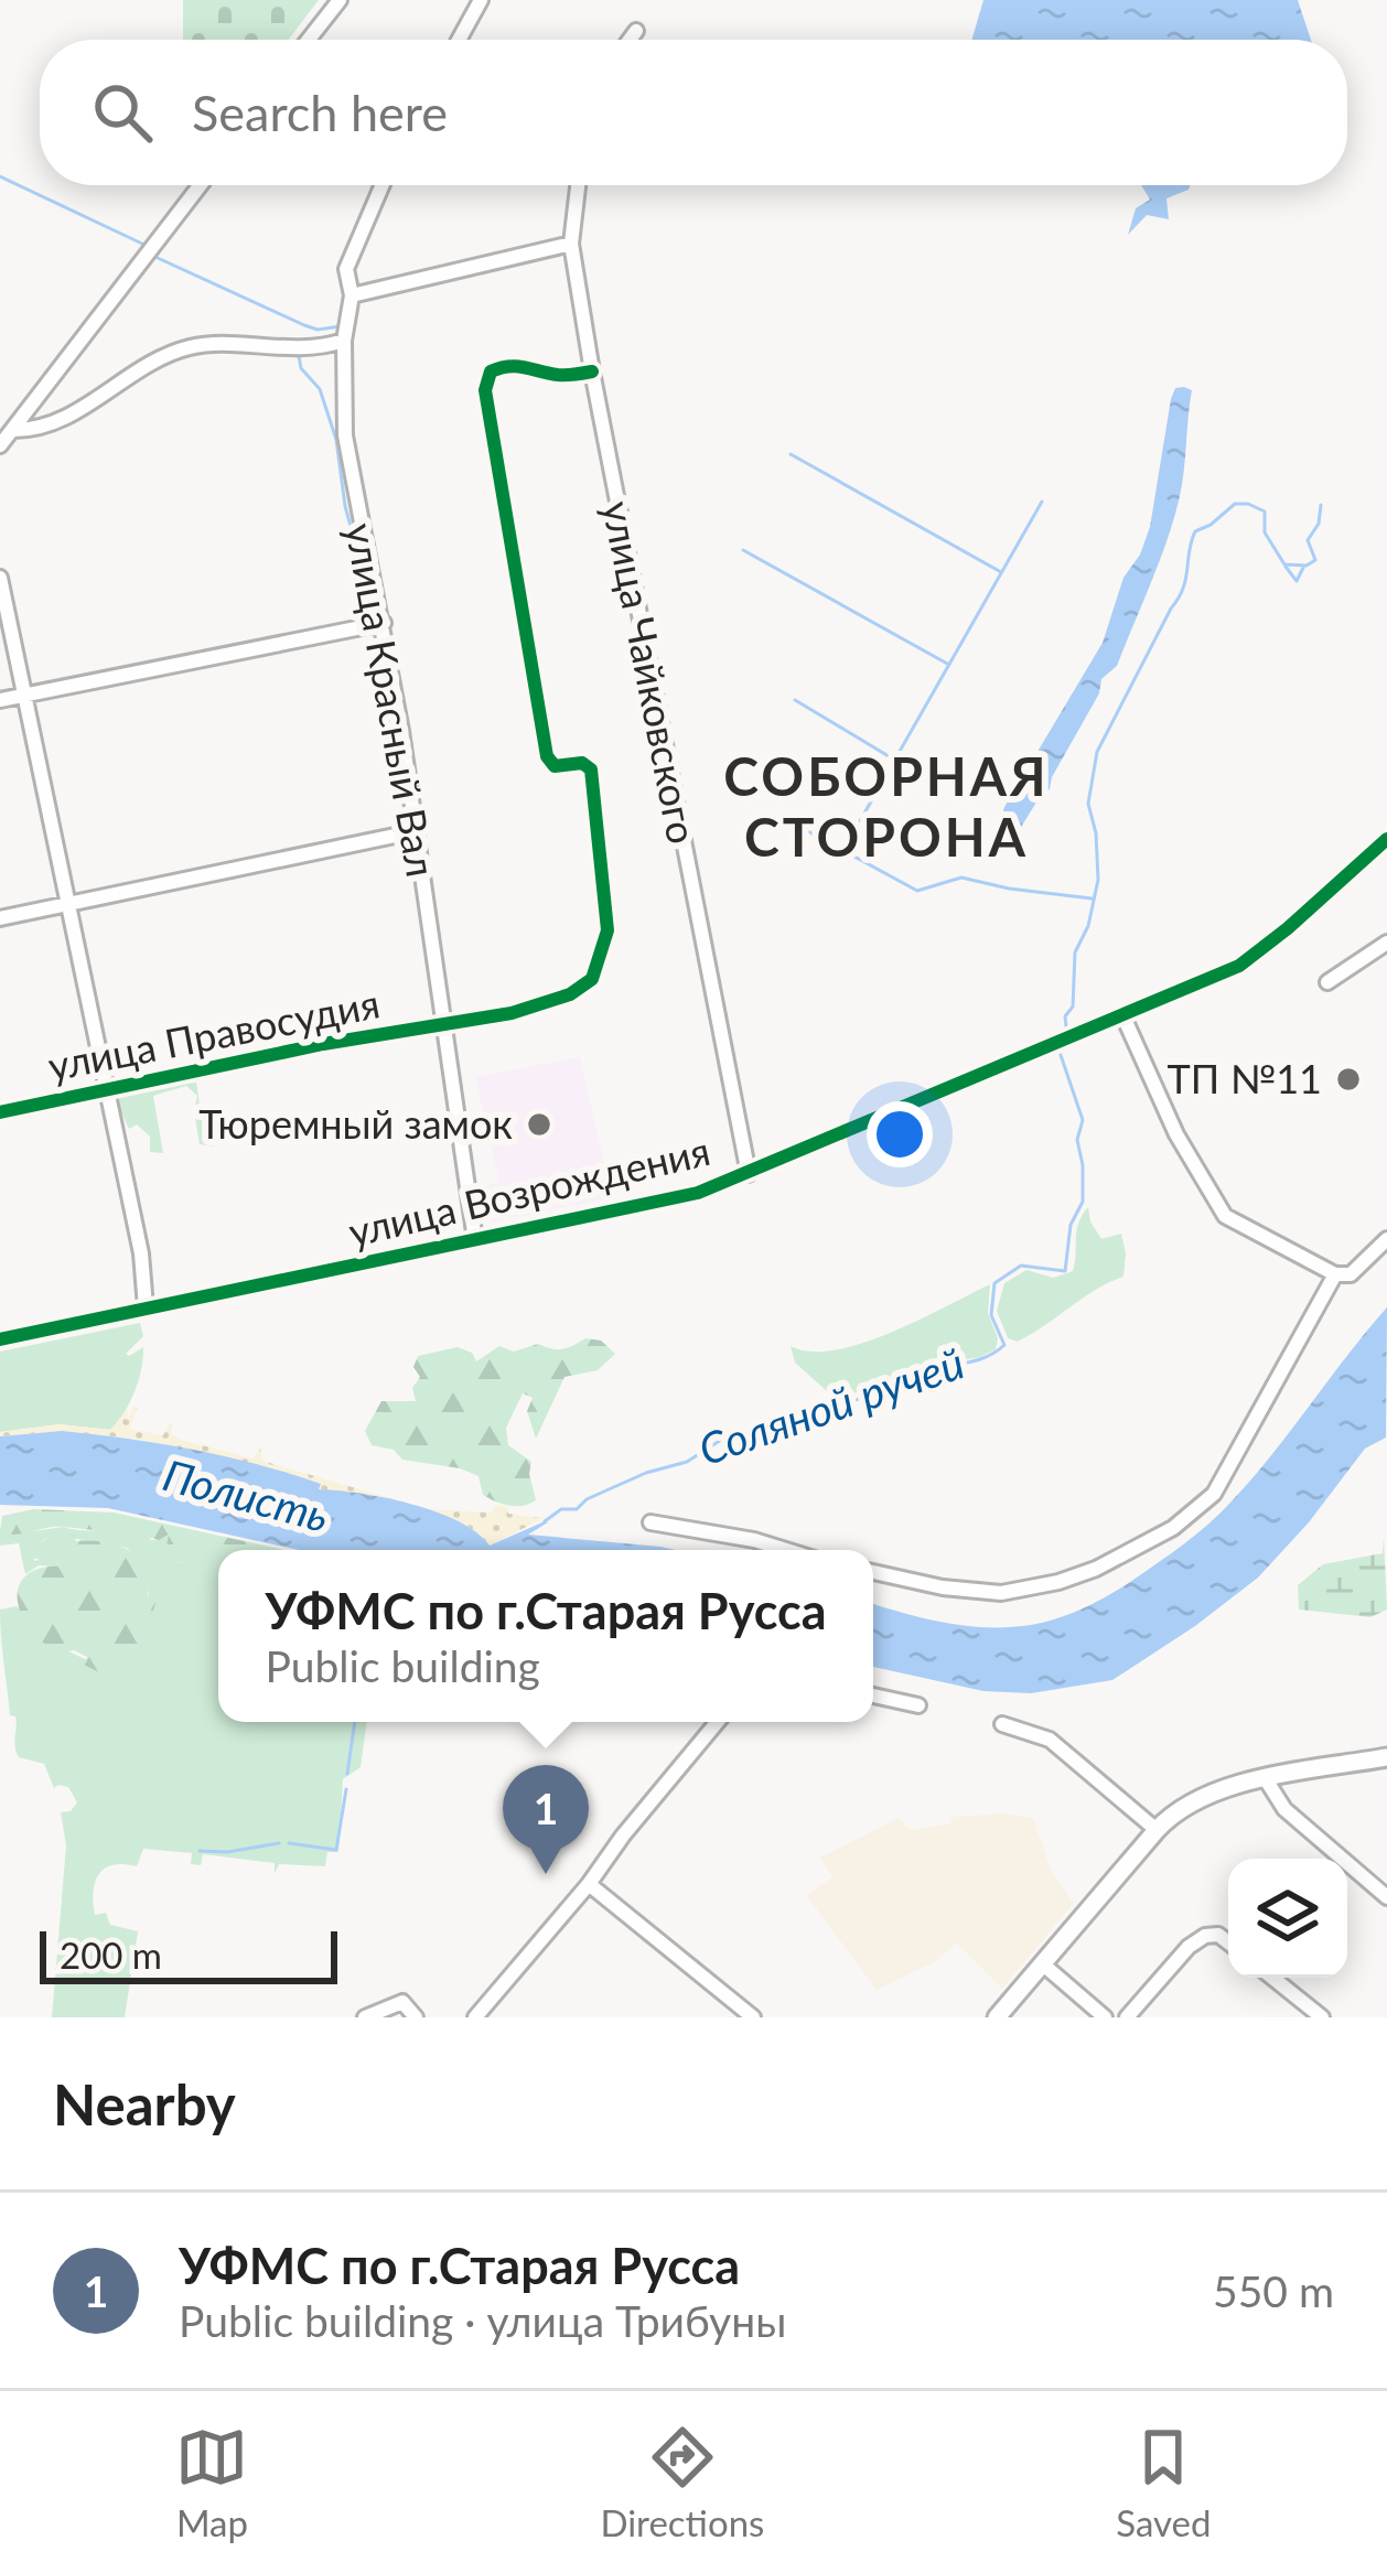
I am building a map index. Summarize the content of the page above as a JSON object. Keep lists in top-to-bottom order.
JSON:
{
  "streets": {
    "street": [
      "улица Чайковского",
      "улица Красный Вал",
      "улица Правосудия",
      "улица Возрождения"
    ]
  },
  "crossings": [
    ["улица Чайковского", "улица Правосудия"],
    ["улица Чайковского", "улица Возрождения"],
    ["улица Красный Вал", "улица Правосудия"],
    ["улица Красный Вал", "улица Возрождения"]
  ],
  "districts": ["СОБОРНАЯ СТОРОНА"],
  "water": ["Соляной ручей", "Полисть"],
  "places": ["ТП №11", "Тюремный замок"],
  "scale_bar": "200 m",
  "page": {
    "search": "Search here",
    "popup": ["УФМС по г.Старая Русса", "Public building"],
    "pins": "1",
    "scale": "200 m",
    "heading": "Nearby",
    "list": [
      {
        "mark": "1",
        "name": "УФМС по г.Старая Русса",
        "note": "Public building · улица Трибуны",
        "value": "550 m"
      }
    ],
    "nav": ["Map", "Directions", "Saved"]
  }
}
